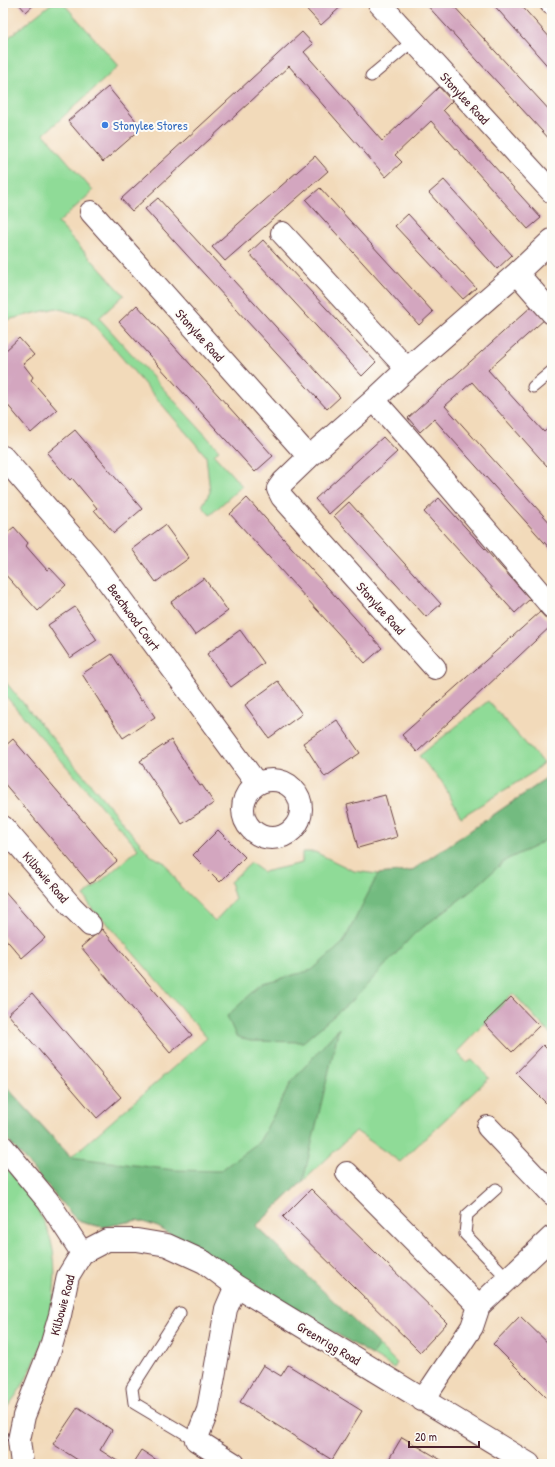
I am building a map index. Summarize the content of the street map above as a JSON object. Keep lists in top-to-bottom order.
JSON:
{
  "streets": {
    "street": [
      "Stonylee Road",
      "Beechwood Court",
      "Kilbowie Road",
      "Greenrigg Road"
    ]
  },
  "crossings": [
    ["Kilbowie Road", "Greenrigg Road"]
  ],
  "places": ["Stonylee Stores"],
  "scale_bar": "20 m"
}
